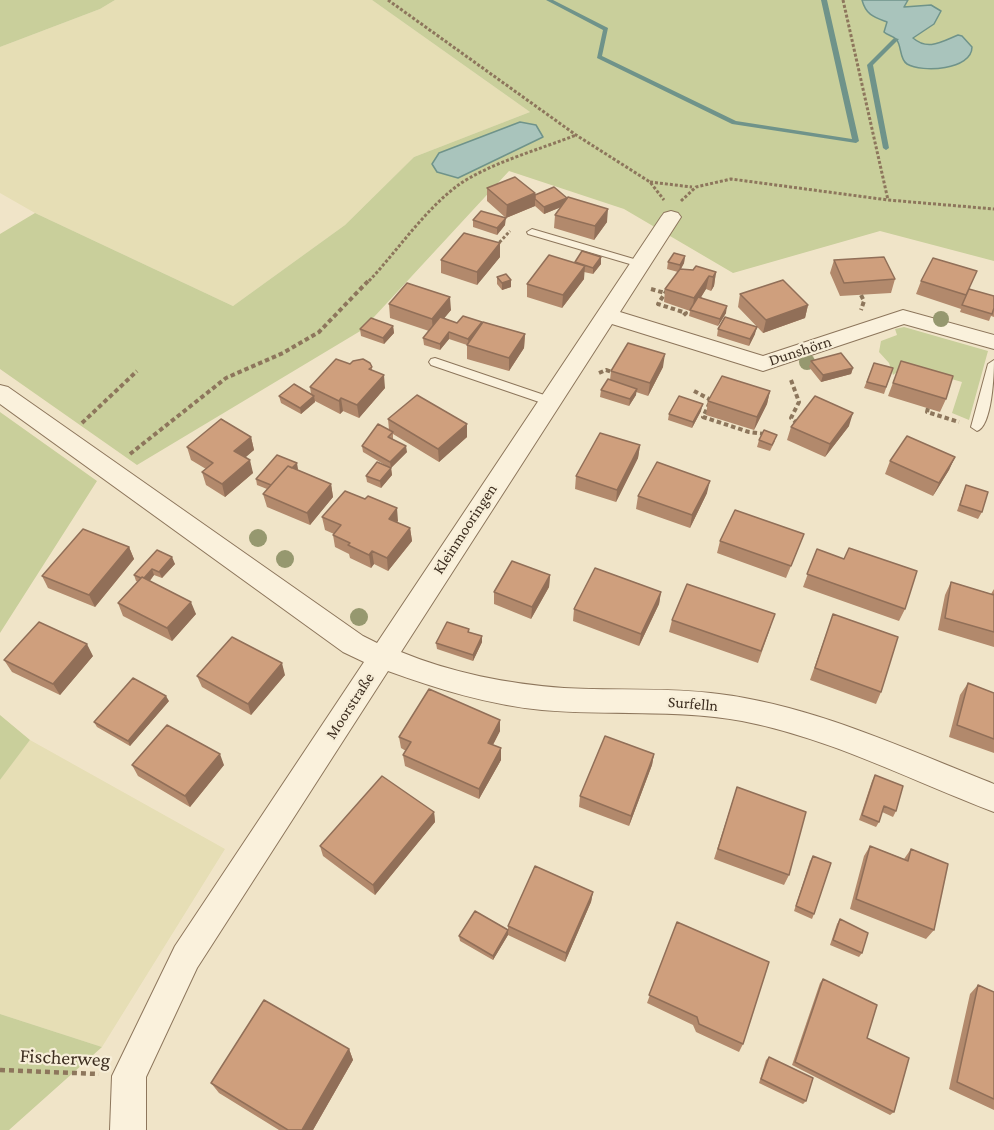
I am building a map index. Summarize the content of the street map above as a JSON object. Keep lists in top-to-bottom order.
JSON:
{
  "streets": {
    "street": [
      "Dunshörn",
      "Kleinmooringen",
      "Surfelln",
      "Moorstraße"
    ],
    "path": ["Fischerweg"]
  },
  "crossings": [
    ["Dunshörn", "Kleinmooringen"],
    ["Kleinmooringen", "Surfelln"],
    ["Kleinmooringen", "Moorstraße"],
    ["Surfelln", "Moorstraße"],
    ["Moorstraße", "Fischerweg"]
  ]
}
